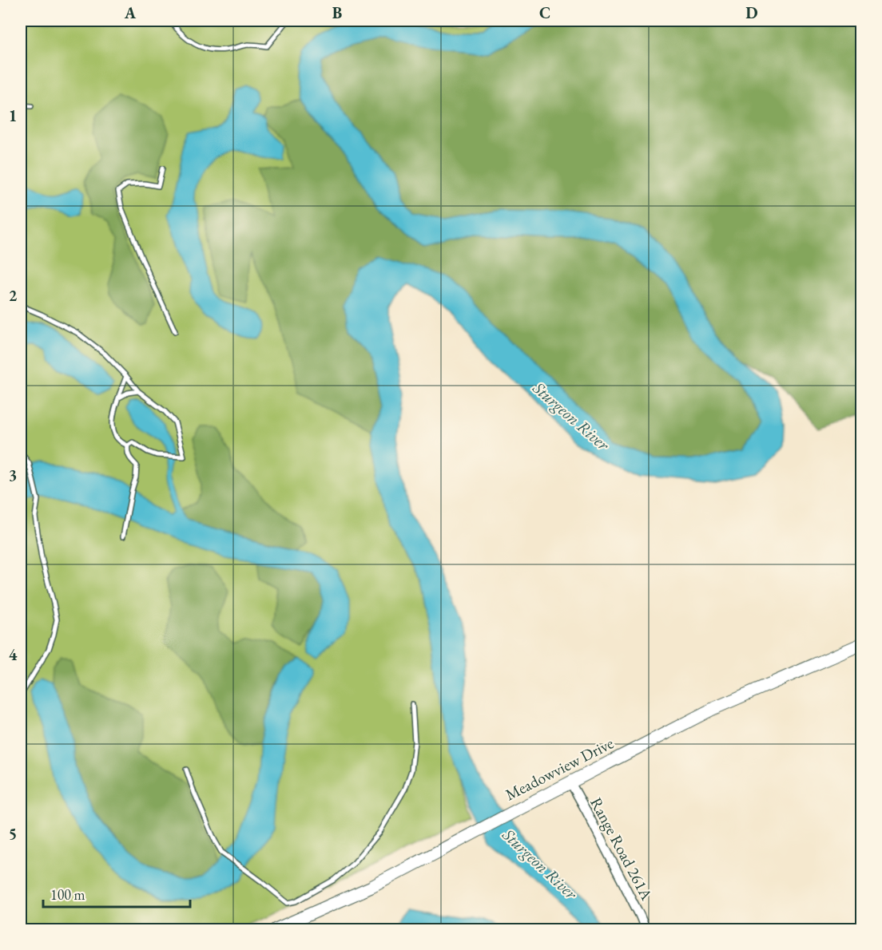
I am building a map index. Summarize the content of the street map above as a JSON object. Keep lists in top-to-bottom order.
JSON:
{
  "streets": {
    "street": ["Meadowview Drive", "Range Road 261A"]
  },
  "crossings": [
    ["Meadowview Drive", "Range Road 261A"]
  ],
  "water": ["Sturgeon River"],
  "scale_bar": "100 m",
  "grid": {
    "columns": [
      "A",
      "B",
      "C",
      "D"
    ],
    "rows": [
      "1",
      "2",
      "3",
      "4",
      "5"
    ]
  }
}
